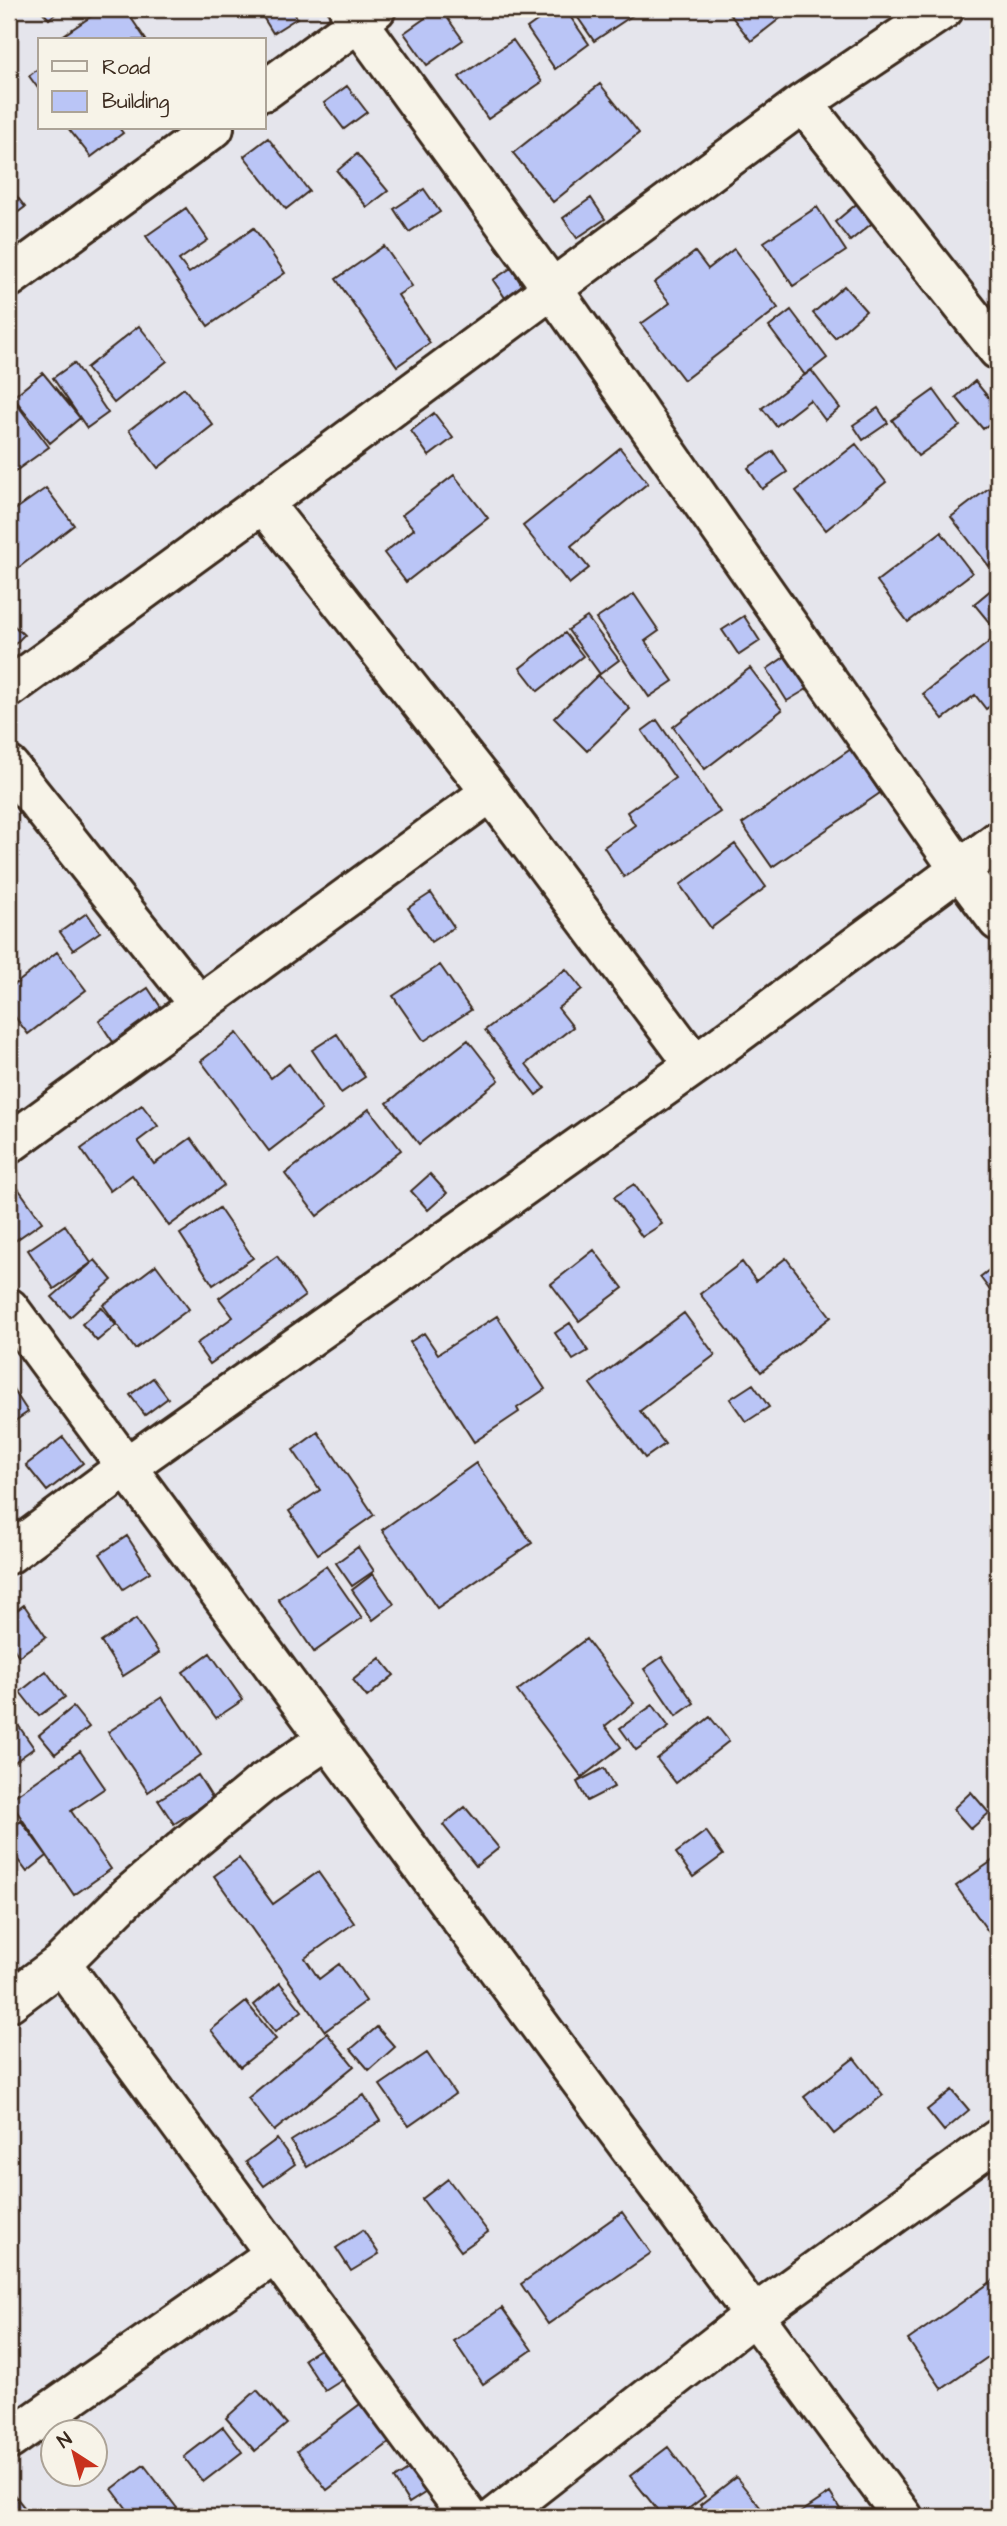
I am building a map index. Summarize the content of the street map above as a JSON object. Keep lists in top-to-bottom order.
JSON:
{
  "legend": ["Road", "Building"],
  "north": "top left"
}
